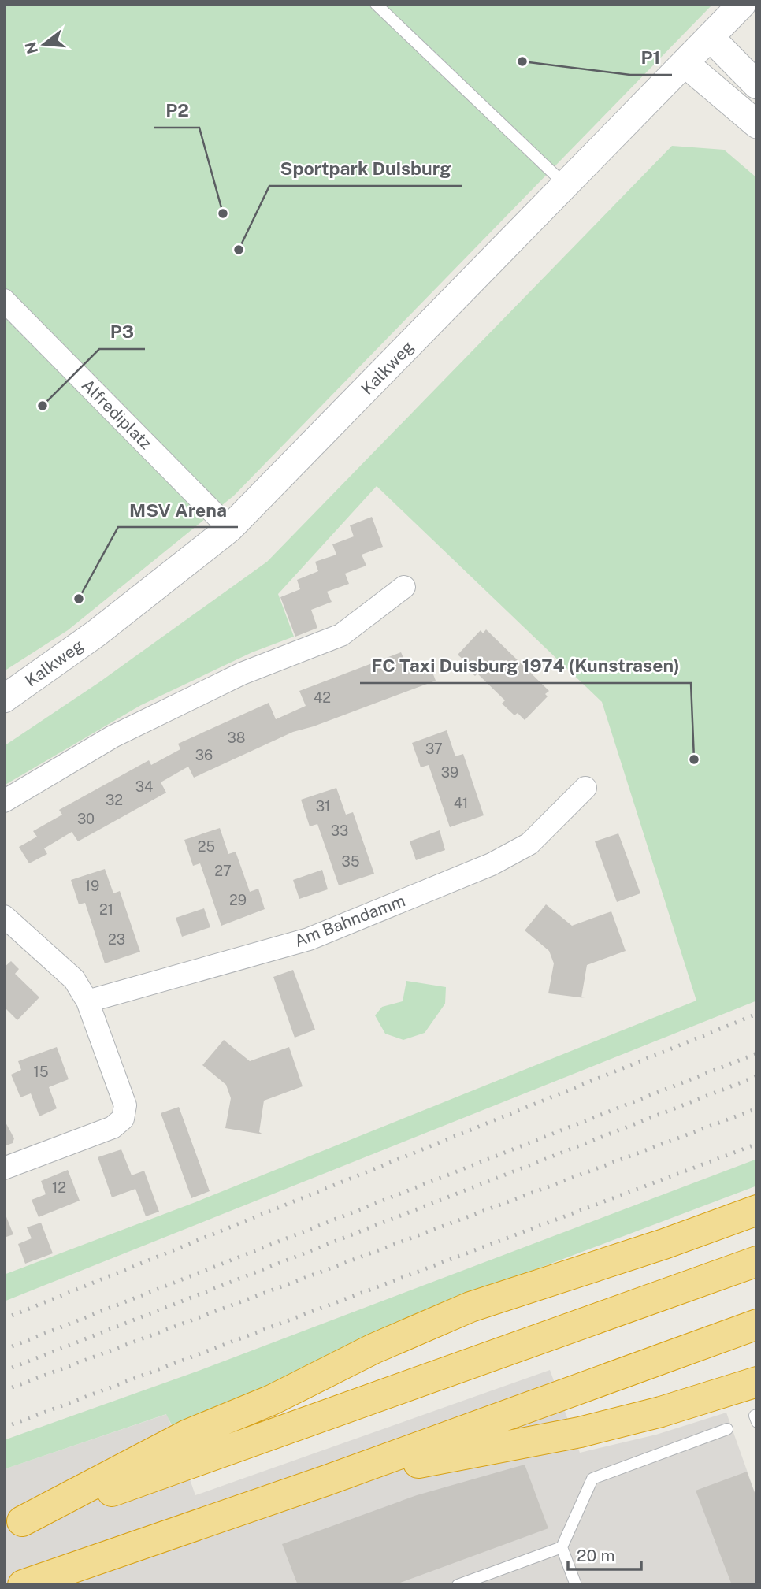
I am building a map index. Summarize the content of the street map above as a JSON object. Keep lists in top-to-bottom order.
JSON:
{
  "streets": {
    "street": ["Kalkweg", "Alfrediplatz", "Am Bahndamm"]
  },
  "crossings": [
    ["Kalkweg", "Alfrediplatz"]
  ],
  "places": [
    "P1",
    "P2",
    "Sportpark Duisburg",
    "P3",
    "MSV Arena",
    "FC Taxi Duisburg 1974 (Kunstrasen)"
  ],
  "house_numbers": [
    "42",
    "38",
    "37",
    "36",
    "39",
    "34",
    "32",
    "41",
    "31",
    "30",
    "33",
    "25",
    "35",
    "27",
    "19",
    "29",
    "21",
    "23",
    "15",
    "12"
  ],
  "scale_bar": "20 m",
  "north": "left"
}
